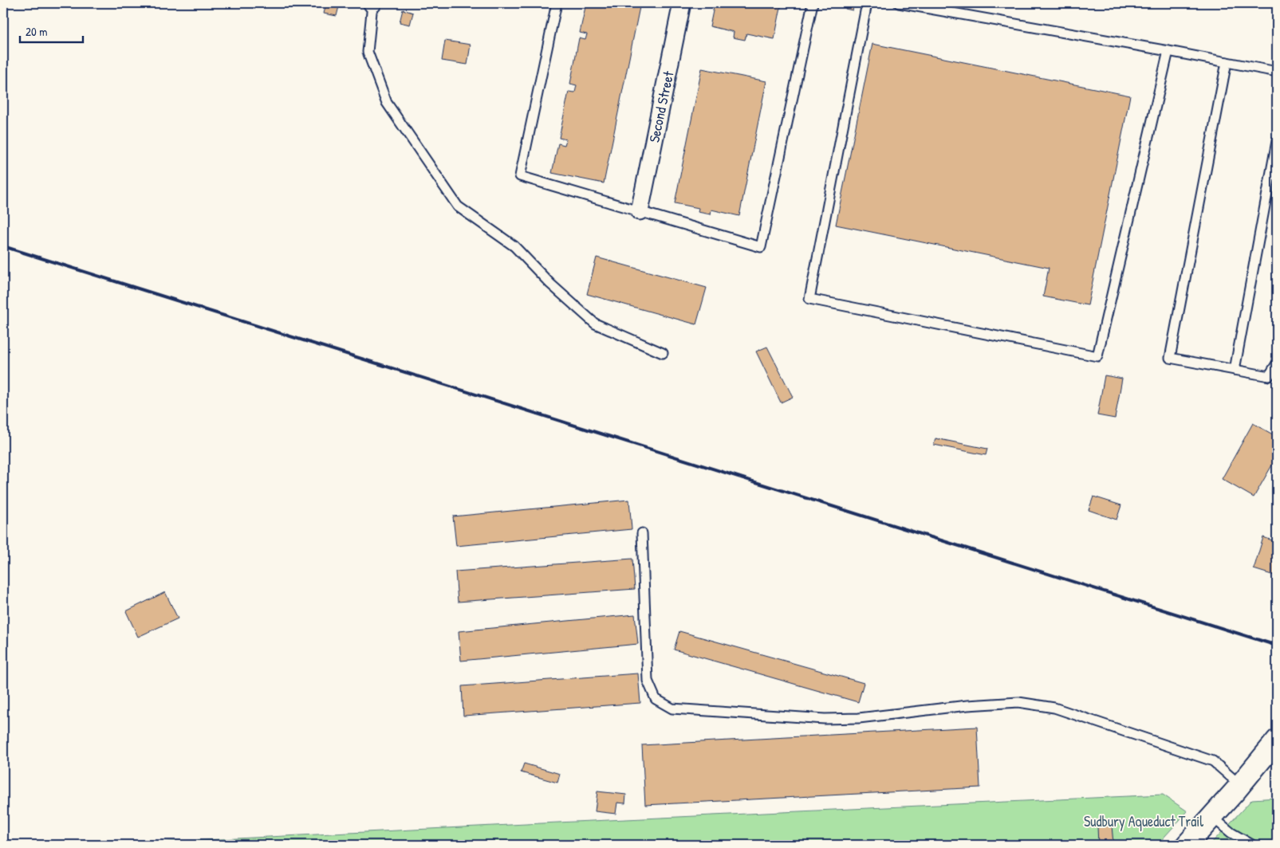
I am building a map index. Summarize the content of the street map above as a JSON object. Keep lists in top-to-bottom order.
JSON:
{
  "streets": {
    "street": ["Second Street"]
  },
  "parks": ["Sudbury Aqueduct Trail"],
  "scale_bar": "20 m"
}
